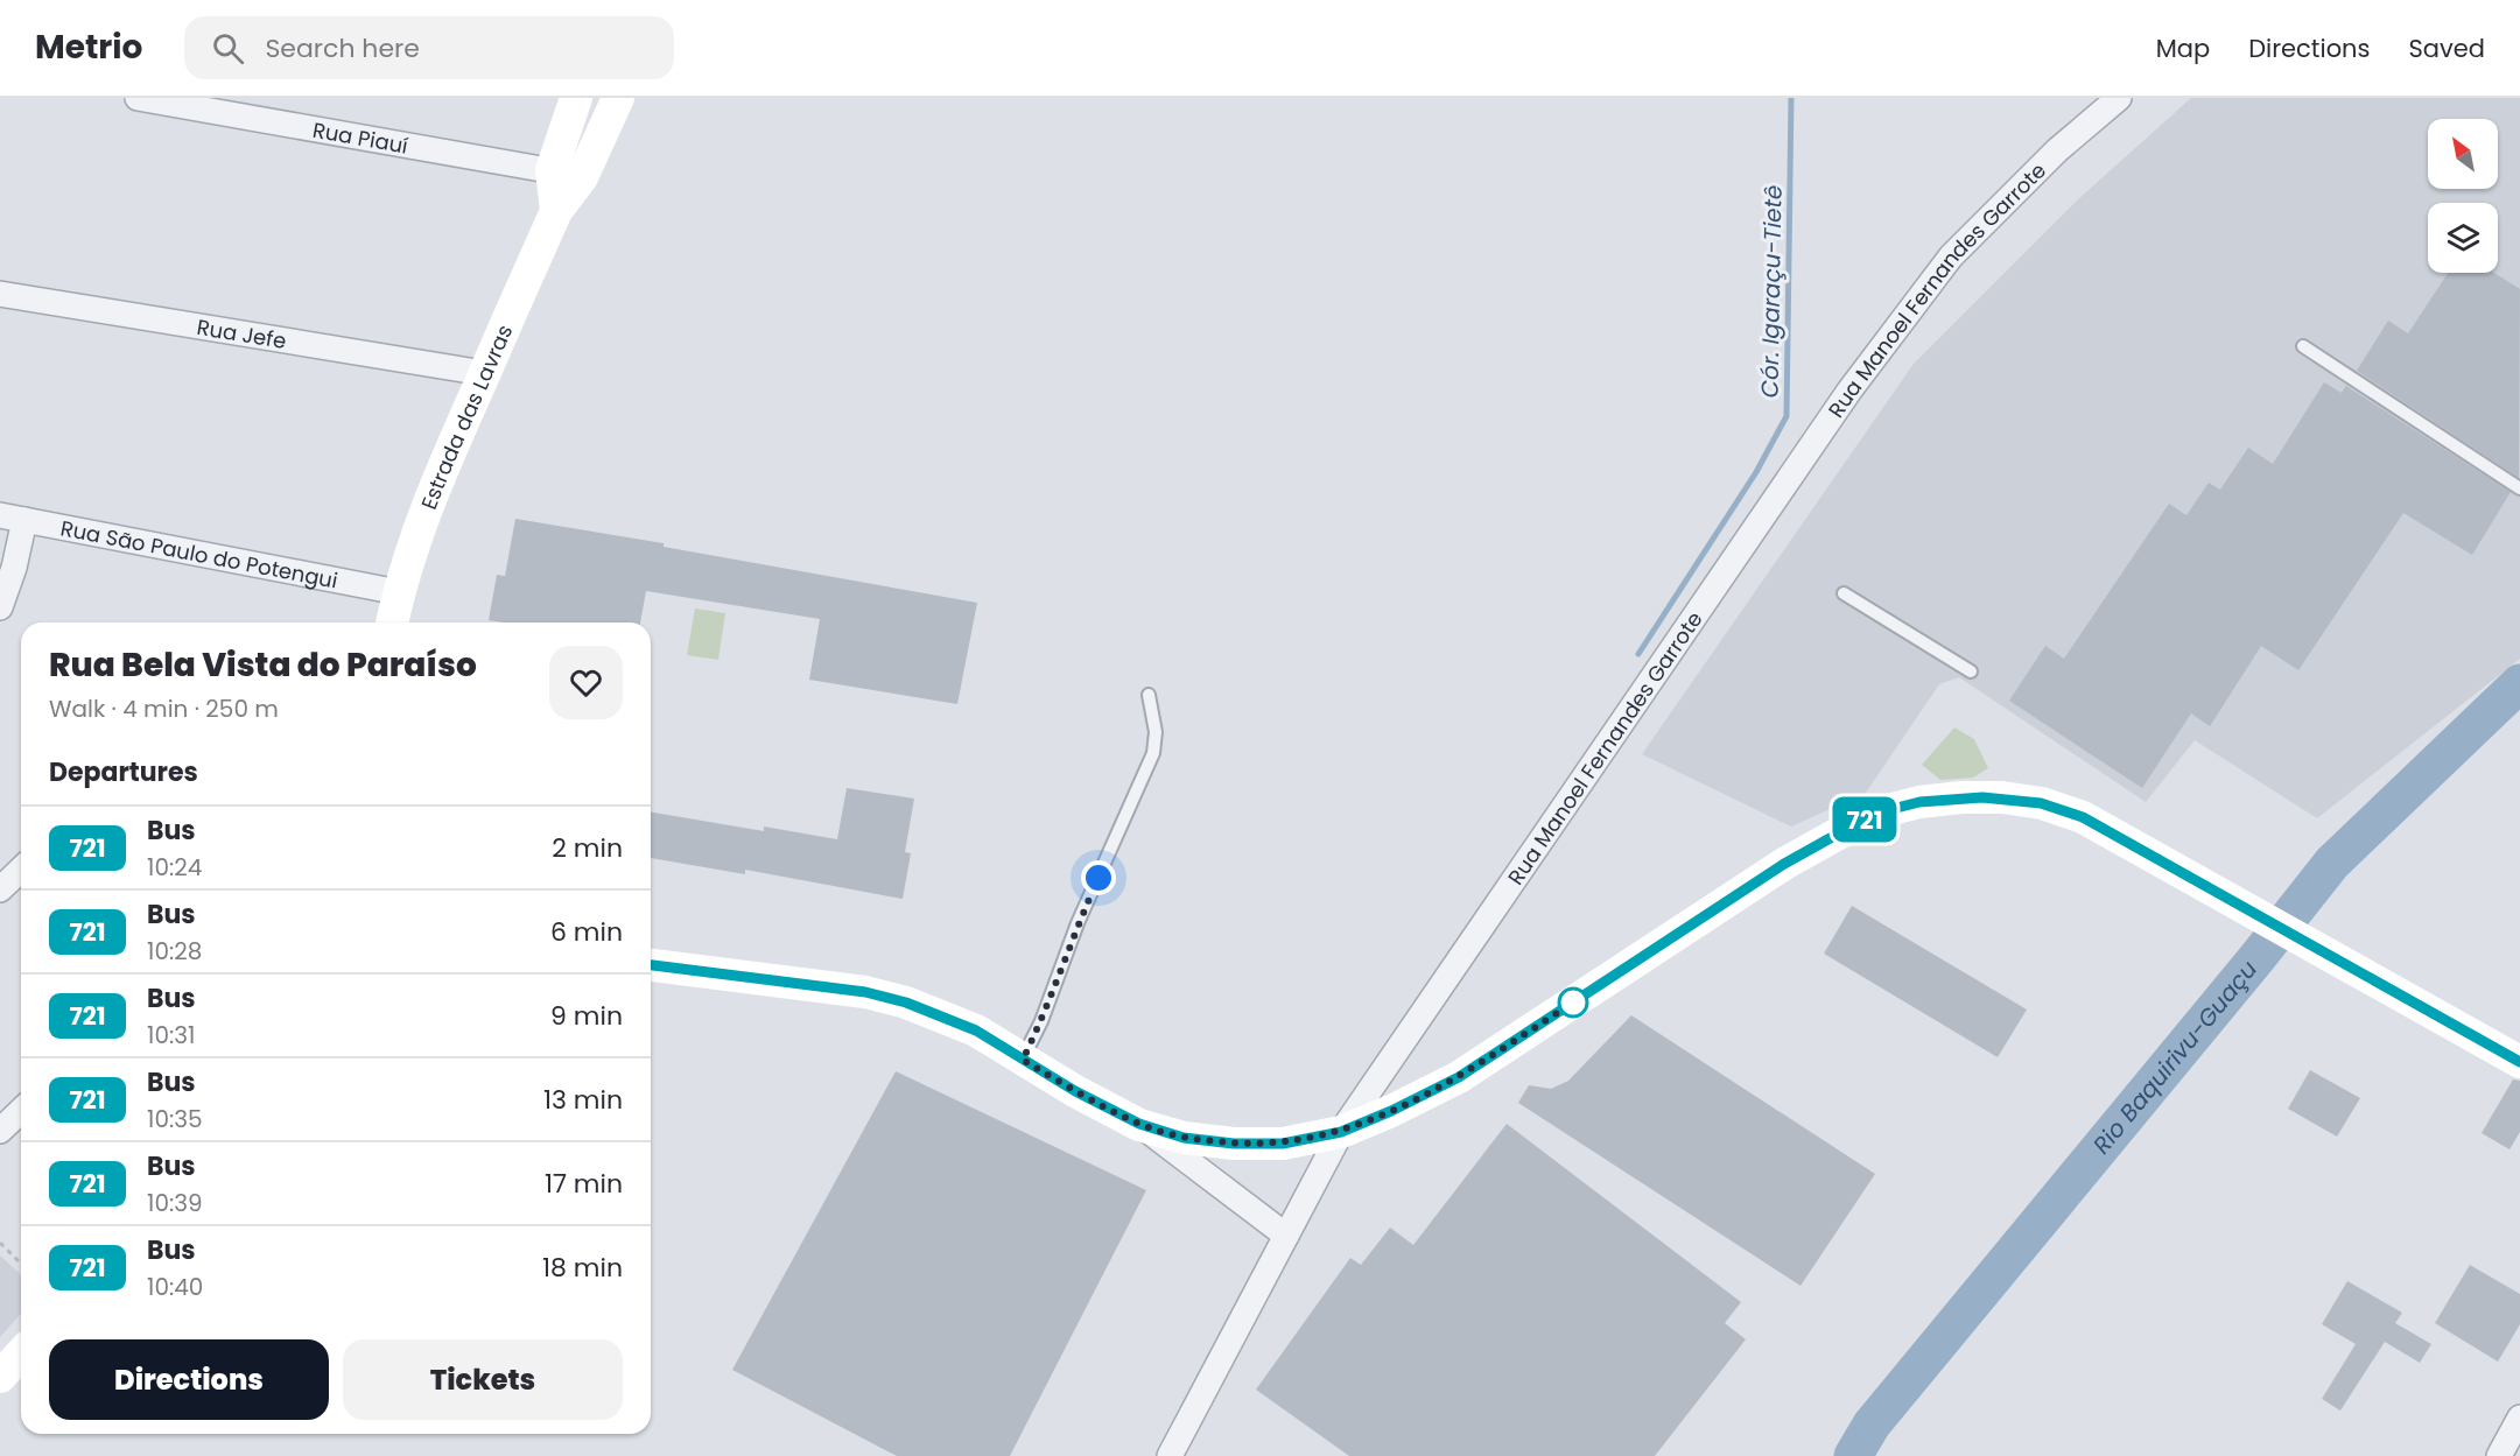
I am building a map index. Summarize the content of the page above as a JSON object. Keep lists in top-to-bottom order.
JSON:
{
  "streets": {
    "main road": ["Estrada das Lavras"],
    "street": [
      "Rua Piauí",
      "Rua Manoel Fernandes Garrote",
      "Rua Jefe",
      "Rua São Paulo do Potengui"
    ]
  },
  "crossings": [
    ["Rua Piauí", "Estrada das Lavras"],
    ["Rua Jefe", "Estrada das Lavras"],
    ["Estrada das Lavras", "Rua São Paulo do Potengui"]
  ],
  "water": ["Cór. Igaraçu-Tietê", "Rio Baquirivu-Guaçu"],
  "lines": ["bus line 721"],
  "north": "top left",
  "page": {
    "header": "Metrio",
    "search": "Search here",
    "nav": ["Map", "Directions", "Saved"],
    "on_map": "721",
    "heading": [
      ["Rua Bela Vista do Paraíso", "Walk · 4 min · 250 m"],
      "Departures"
    ],
    "list": [
      {
        "mark": "721",
        "name": "Bus",
        "note": "10:24",
        "value": "2 min"
      },
      {
        "mark": "721",
        "name": "Bus",
        "note": "10:28",
        "value": "6 min"
      },
      {
        "mark": "721",
        "name": "Bus",
        "note": "10:31",
        "value": "9 min"
      },
      {
        "mark": "721",
        "name": "Bus",
        "note": "10:35",
        "value": "13 min"
      },
      {
        "mark": "721",
        "name": "Bus",
        "note": "10:39",
        "value": "17 min"
      },
      {
        "mark": "721",
        "name": "Bus",
        "note": "10:40",
        "value": "18 min"
      }
    ],
    "buttons": ["Directions", "Tickets"]
  }
}
